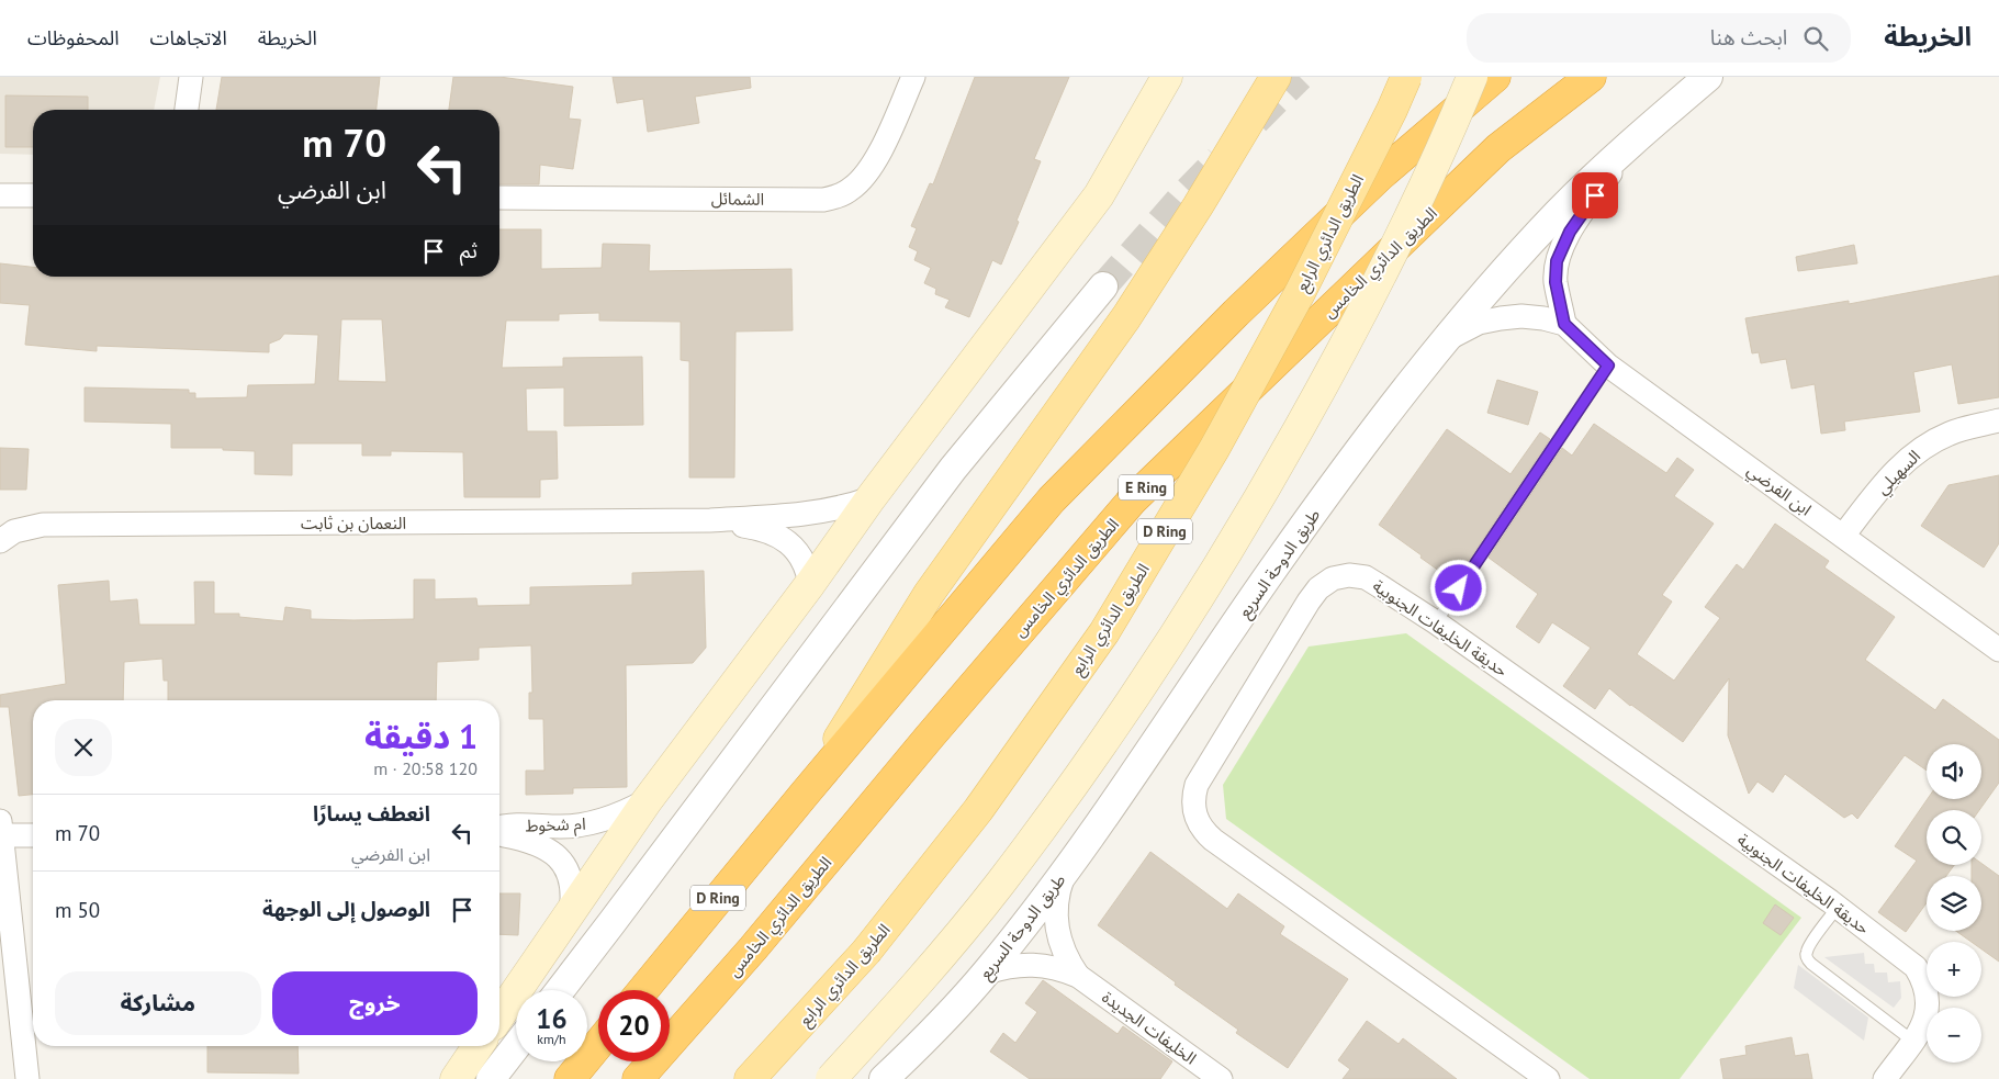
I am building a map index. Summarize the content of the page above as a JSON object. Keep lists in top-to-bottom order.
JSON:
{
  "streets": {
    "highway": ["الطريق الدائري الخامس", "E Ring", "D Ring"],
    "main road": ["الطريق الدائري الرابع"],
    "street": [
      "الشمائل",
      "السهيلي",
      "ابن الفرضي",
      "النعمان بن ثابت",
      "طريق الدوحة السريع",
      "حديقة الخليفات الجنوبية",
      "ام شخوط",
      "الخليفات الجديدة"
    ]
  },
  "crossings": [
    ["السهيلي", "ابن الفرضي"],
    ["طريق الدوحة السريع", "الخليفات الجديدة"]
  ],
  "page": {
    "header": "الخريطة",
    "search": "ابحث هنا",
    "nav": ["الخريطة", "الاتجاهات", "المحفوظات"],
    "turn": ["70 m", "ابن الفرضي"],
    "then": "ثم",
    "heading": ["1 دقيقة", "120 m · 20:58"],
    "map_buttons": ["+", "−"],
    "list": [
      {
        "name": "انعطف يسارًا",
        "note": "ابن الفرضي",
        "value": "70 m"
      },
      {
        "name": "الوصول إلى الوجهة",
        "value": "50 m"
      }
    ],
    "buttons": ["خروج", "مشاركة"],
    "speed": "16 km/h",
    "limit": "20"
  }
}
